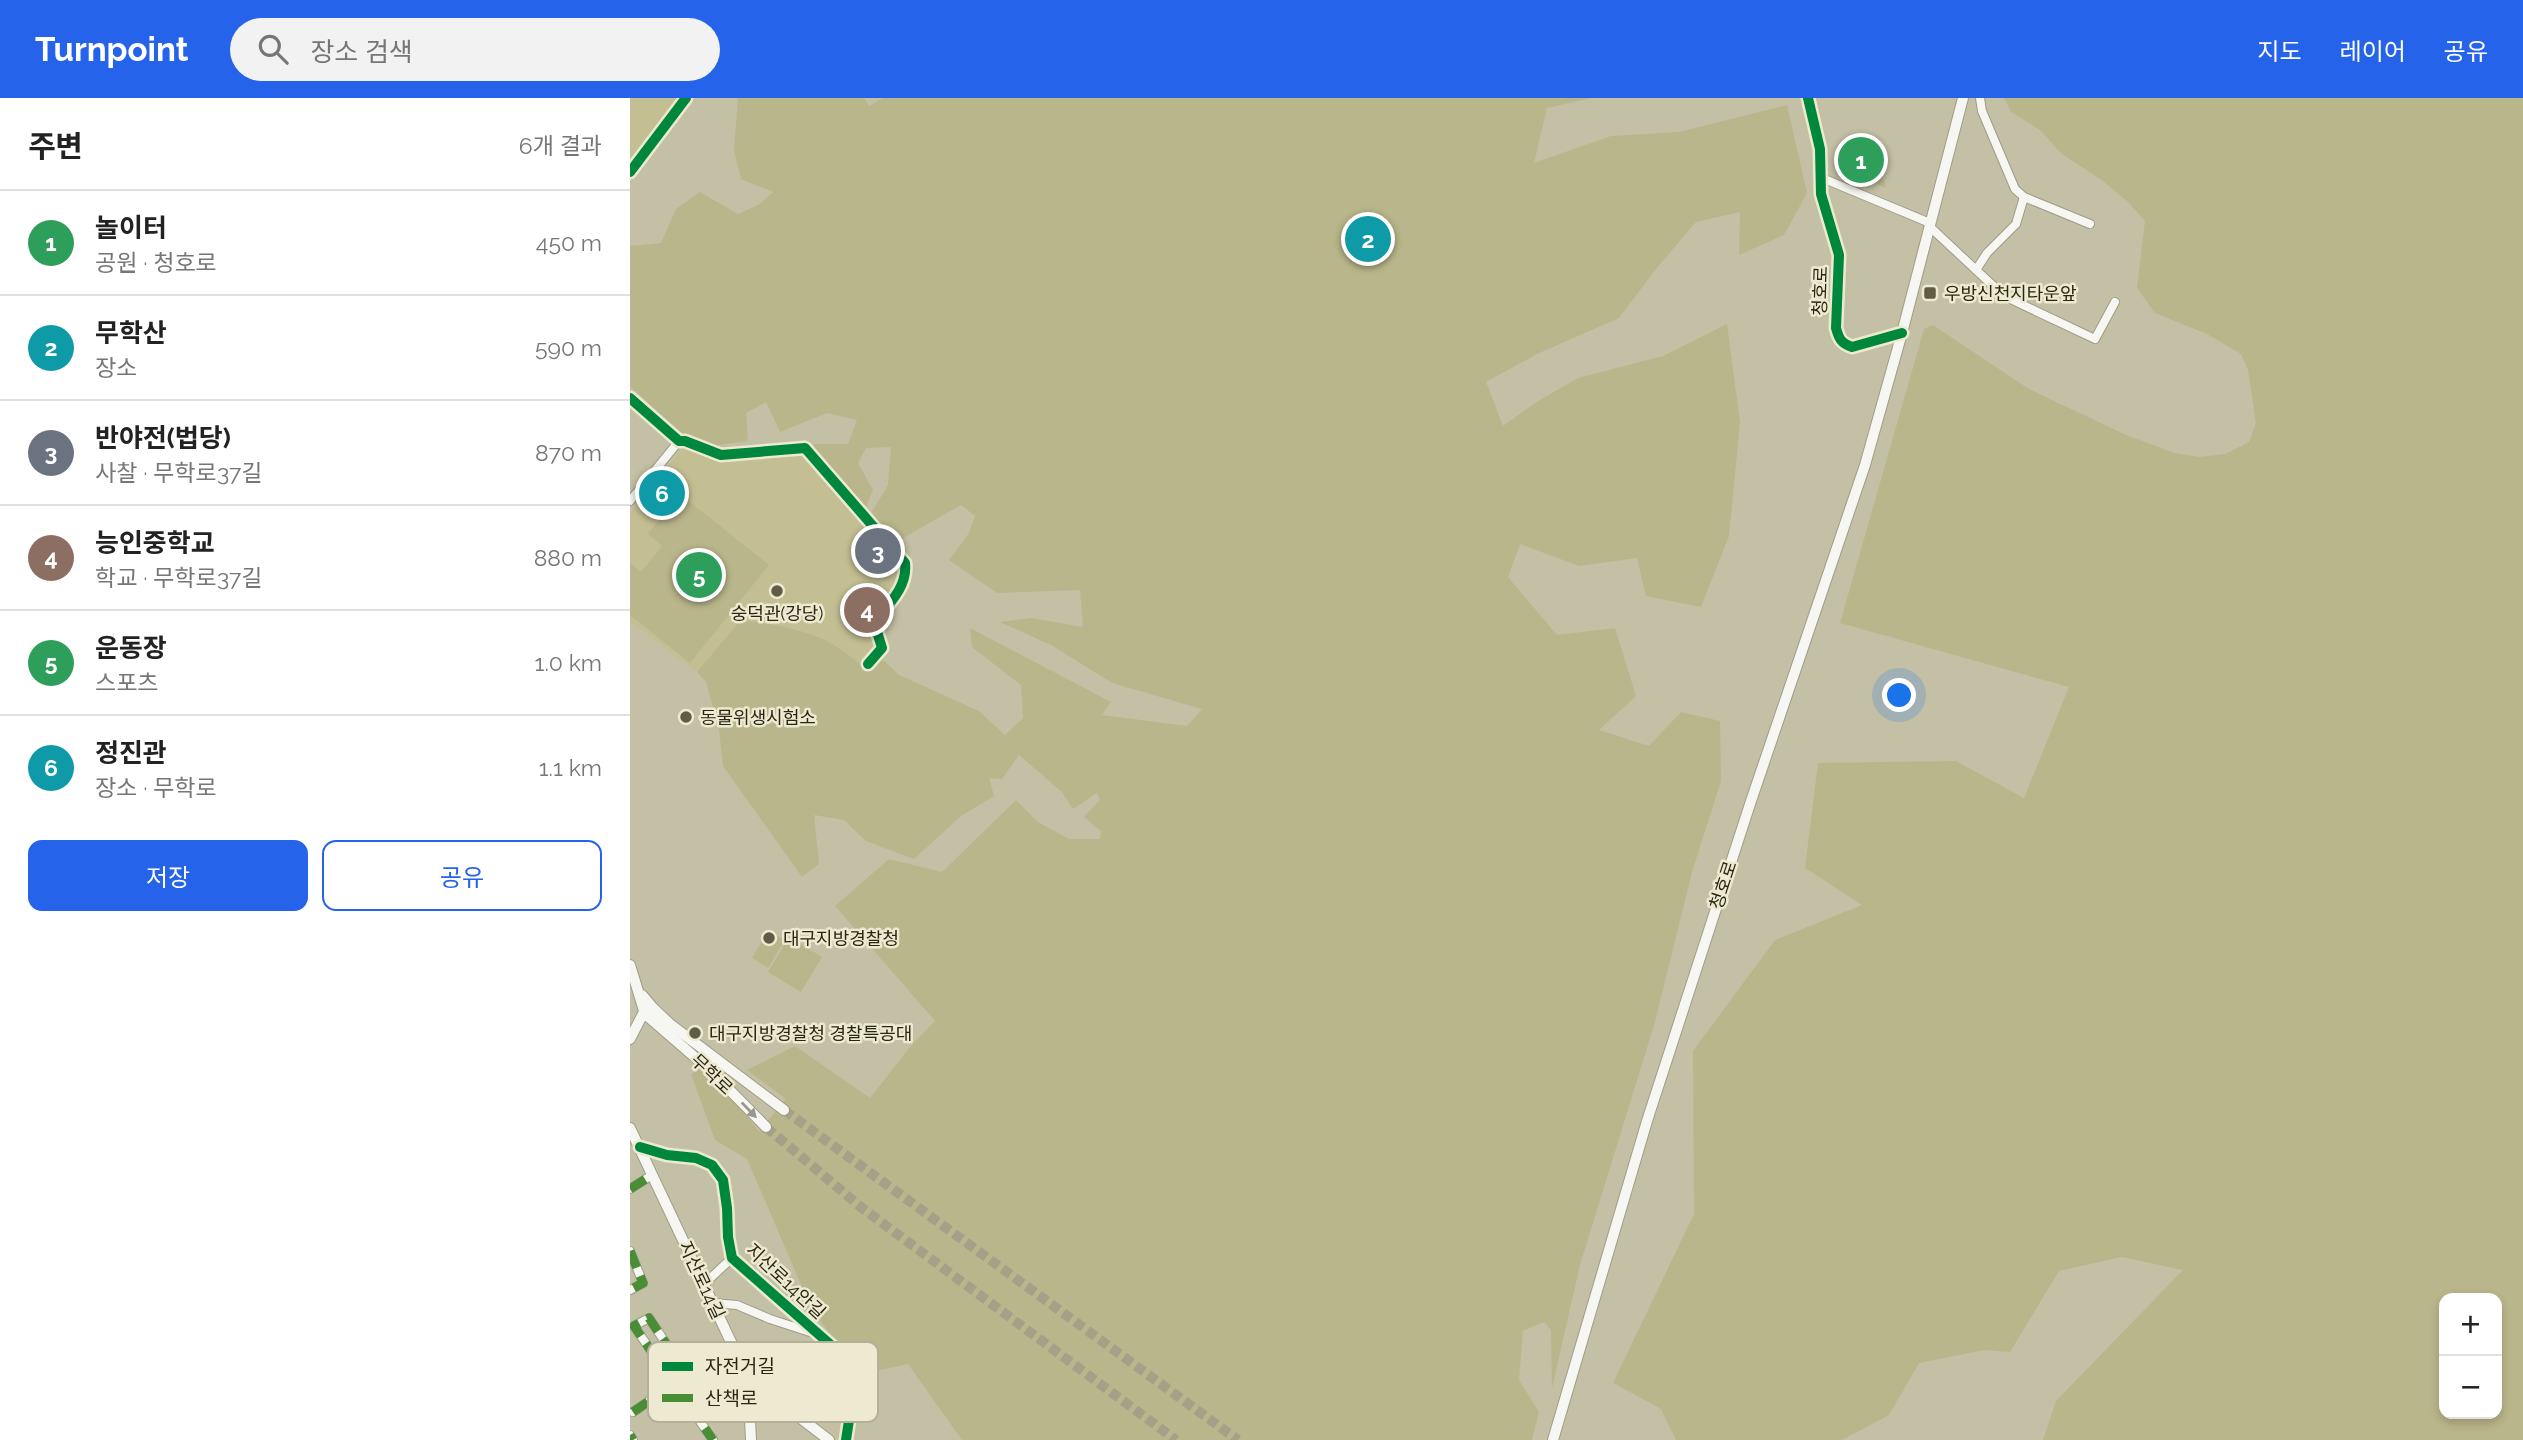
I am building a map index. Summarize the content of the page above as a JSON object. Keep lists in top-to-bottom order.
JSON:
{
  "streets": {
    "main road": ["청호로", "무학로", "지산로14길"],
    "street": ["지산로14안길"]
  },
  "crossings": [
    ["지산로14길", "지산로14안길"]
  ],
  "places": {
    "transit": ["우방신천지타운앞"],
    "other": [
      "숭덕관(강당)",
      "동물위생시험소",
      "대구지방경찰청",
      "대구지방경찰청 경찰특공대"
    ]
  },
  "legend": ["자전거길", "산책로"],
  "page": {
    "header": "Turnpoint",
    "search": "장소 검색",
    "nav": ["지도", "레이어", "공유"],
    "heading": ["주변", "6개 결과"],
    "pins": [
      "1",
      "2",
      "6",
      "3",
      "5",
      "4"
    ],
    "list": [
      {
        "mark": "1",
        "name": "놀이터",
        "note": "공원 · 청호로",
        "value": "450 m"
      },
      {
        "mark": "2",
        "name": "무학산",
        "note": "장소",
        "value": "590 m"
      },
      {
        "mark": "3",
        "name": "반야전(법당)",
        "note": "사찰 · 무학로37길",
        "value": "870 m"
      },
      {
        "mark": "4",
        "name": "능인중학교",
        "note": "학교 · 무학로37길",
        "value": "880 m"
      },
      {
        "mark": "5",
        "name": "운동장",
        "note": "스포츠",
        "value": "1.0 km"
      },
      {
        "mark": "6",
        "name": "정진관",
        "note": "장소 · 무학로",
        "value": "1.1 km"
      }
    ],
    "buttons": ["저장", "공유"],
    "map_buttons": ["+", "−"]
  }
}
